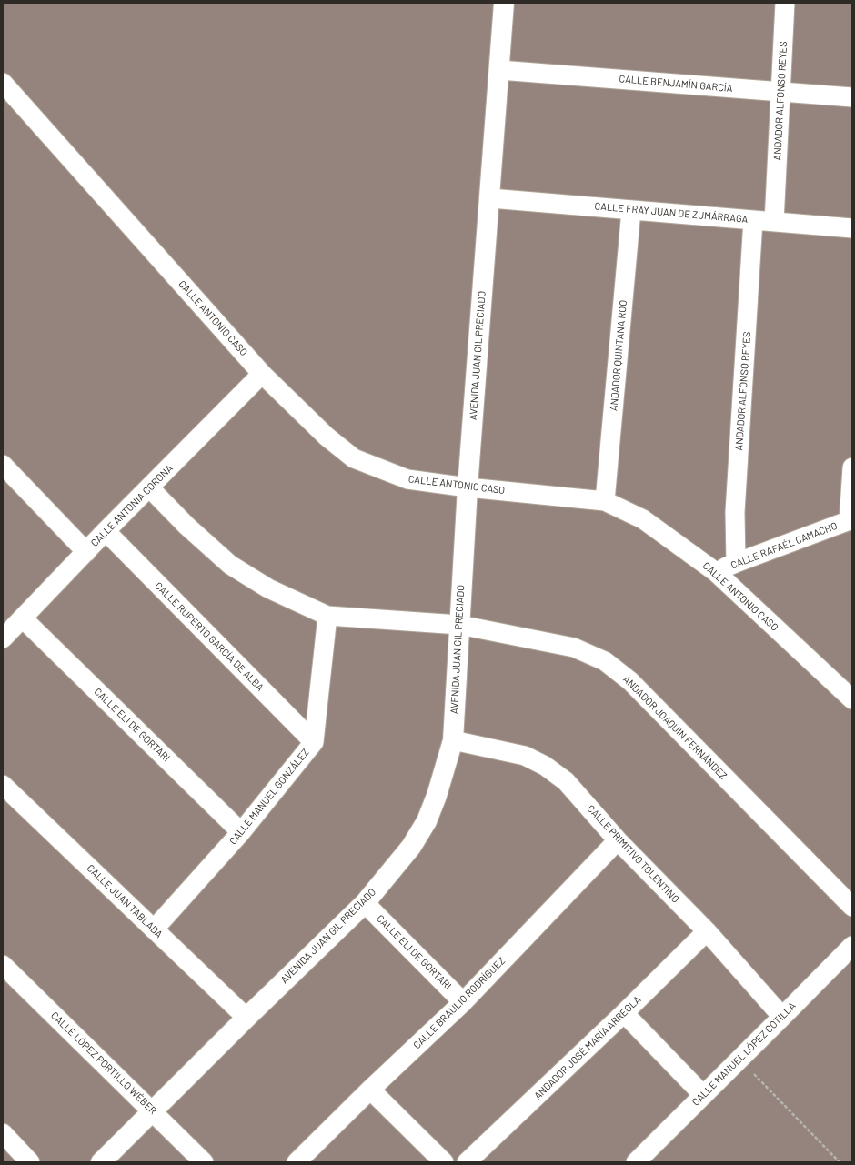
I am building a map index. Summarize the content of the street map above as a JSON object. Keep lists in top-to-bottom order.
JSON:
{
  "streets": {
    "street": [
      "CALLE BENJAMÍN GARCÍA",
      "ANDADOR ALFONSO REYES",
      "CALLE FRAY JUAN DE ZUMÁRRAGA",
      "CALLE ANTONIO CASO",
      "AVENIDA JUAN GIL PRECIADO",
      "ANDADOR QUINTANA ROO",
      "CALLE ANTONIA CORONA",
      "CALLE RAFAÉL CAMACHO",
      "CALLE RUPERTO GARCÍA DE ALBA",
      "CALLE ELI DE GORTARI",
      "ANDADOR JOAQUÍN FERNÁNDEZ",
      "CALLE MANUEL GONZÁLEZ",
      "CALLE PRIMITIVO TOLENTINO",
      "CALLE JUAN TABLADA",
      "CALLE BRAULIO RODRÍGUEZ",
      "ANDADOR JOSÉ MARÍA ARREOLA",
      "CALLE MANUEL LÓPEZ COTILLA",
      "CALLE LÓPEZ PORTILLO WÉBER"
    ]
  },
  "crossings": [
    ["CALLE BENJAMÍN GARCÍA", "ANDADOR ALFONSO REYES"],
    ["CALLE BENJAMÍN GARCÍA", "AVENIDA JUAN GIL PRECIADO"],
    ["ANDADOR ALFONSO REYES", "CALLE FRAY JUAN DE ZUMÁRRAGA"],
    ["ANDADOR ALFONSO REYES", "CALLE RAFAÉL CAMACHO"],
    ["CALLE FRAY JUAN DE ZUMÁRRAGA", "AVENIDA JUAN GIL PRECIADO"],
    ["CALLE FRAY JUAN DE ZUMÁRRAGA", "ANDADOR QUINTANA ROO"],
    ["CALLE ANTONIO CASO", "AVENIDA JUAN GIL PRECIADO"],
    ["CALLE ANTONIO CASO", "ANDADOR QUINTANA ROO"],
    ["CALLE ANTONIO CASO", "CALLE ANTONIA CORONA"],
    ["CALLE ANTONIO CASO", "CALLE RAFAÉL CAMACHO"],
    ["AVENIDA JUAN GIL PRECIADO", "CALLE ELI DE GORTARI"],
    ["AVENIDA JUAN GIL PRECIADO", "ANDADOR JOAQUÍN FERNÁNDEZ"],
    ["AVENIDA JUAN GIL PRECIADO", "CALLE PRIMITIVO TOLENTINO"],
    ["AVENIDA JUAN GIL PRECIADO", "CALLE JUAN TABLADA"],
    ["AVENIDA JUAN GIL PRECIADO", "CALLE LÓPEZ PORTILLO WÉBER"],
    ["CALLE ANTONIA CORONA", "CALLE RUPERTO GARCÍA DE ALBA"],
    ["CALLE ANTONIA CORONA", "CALLE ELI DE GORTARI"],
    ["CALLE ANTONIA CORONA", "ANDADOR JOAQUÍN FERNÁNDEZ"],
    ["CALLE RUPERTO GARCÍA DE ALBA", "CALLE MANUEL GONZÁLEZ"],
    ["CALLE ELI DE GORTARI", "CALLE MANUEL GONZÁLEZ"],
    ["CALLE ELI DE GORTARI", "CALLE BRAULIO RODRÍGUEZ"],
    ["ANDADOR JOAQUÍN FERNÁNDEZ", "CALLE MANUEL GONZÁLEZ"],
    ["CALLE MANUEL GONZÁLEZ", "CALLE JUAN TABLADA"],
    ["CALLE PRIMITIVO TOLENTINO", "CALLE BRAULIO RODRÍGUEZ"],
    ["CALLE PRIMITIVO TOLENTINO", "ANDADOR JOSÉ MARÍA ARREOLA"],
    ["CALLE PRIMITIVO TOLENTINO", "CALLE MANUEL LÓPEZ COTILLA"]
  ]
}
